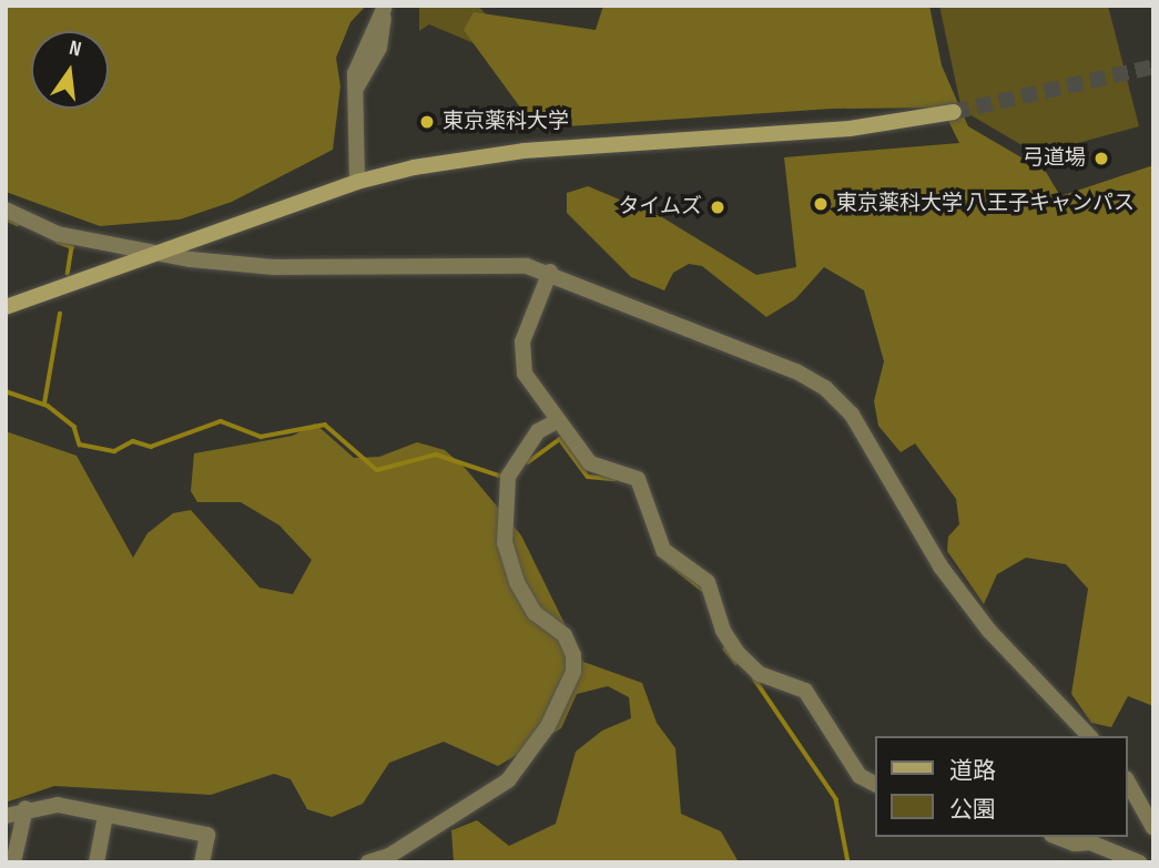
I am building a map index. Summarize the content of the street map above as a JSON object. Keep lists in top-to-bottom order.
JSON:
{
  "places": [
    "東京薬科大学",
    "弓道場",
    "東京薬科大学 八王子キャンパス",
    "タイムズ"
  ],
  "legend": ["道路", "公園"],
  "north": "top"
}
